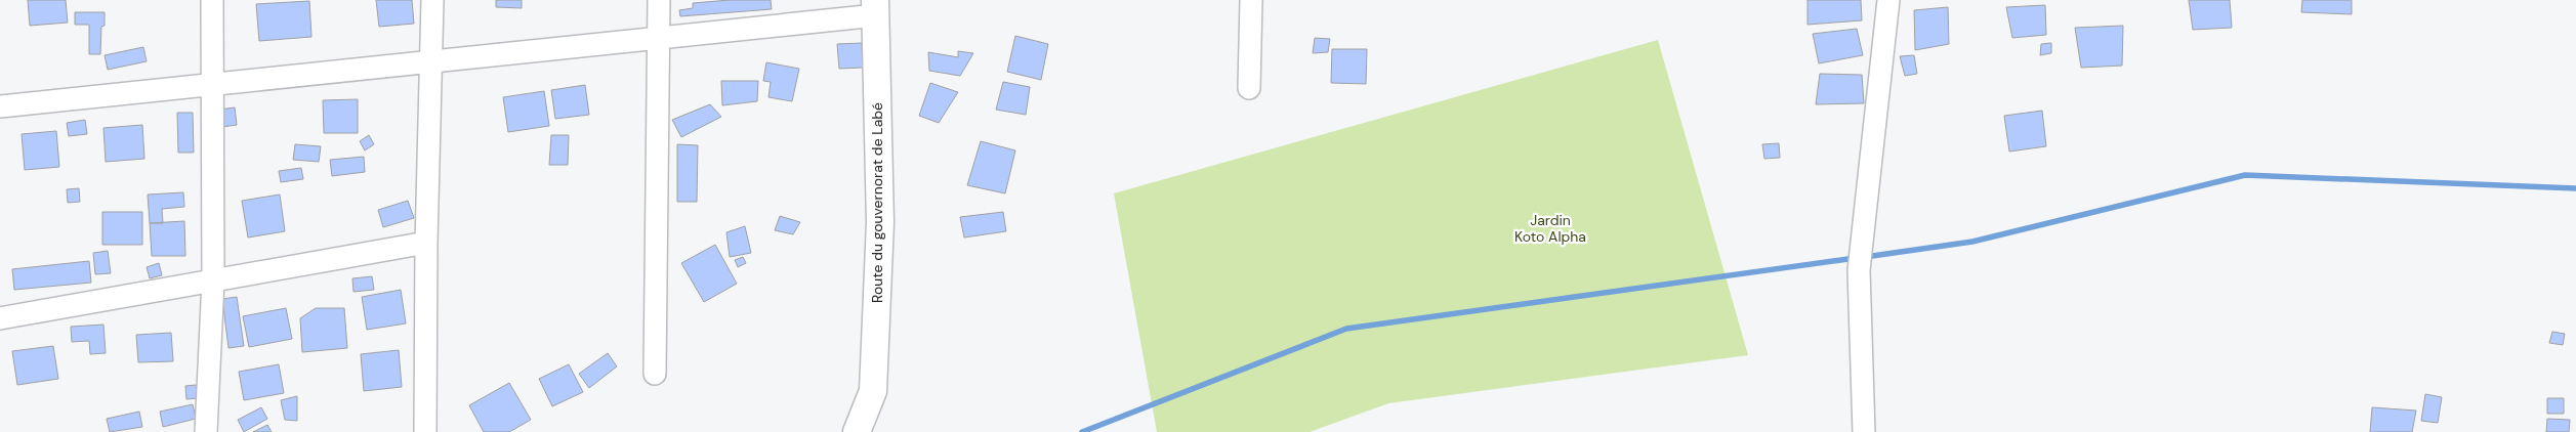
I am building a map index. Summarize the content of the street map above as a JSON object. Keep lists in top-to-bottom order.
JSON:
{
  "streets": {
    "street": ["Route du gouvernorat de Labé"]
  },
  "parks": ["Jardin Koto Alpha"]
}
